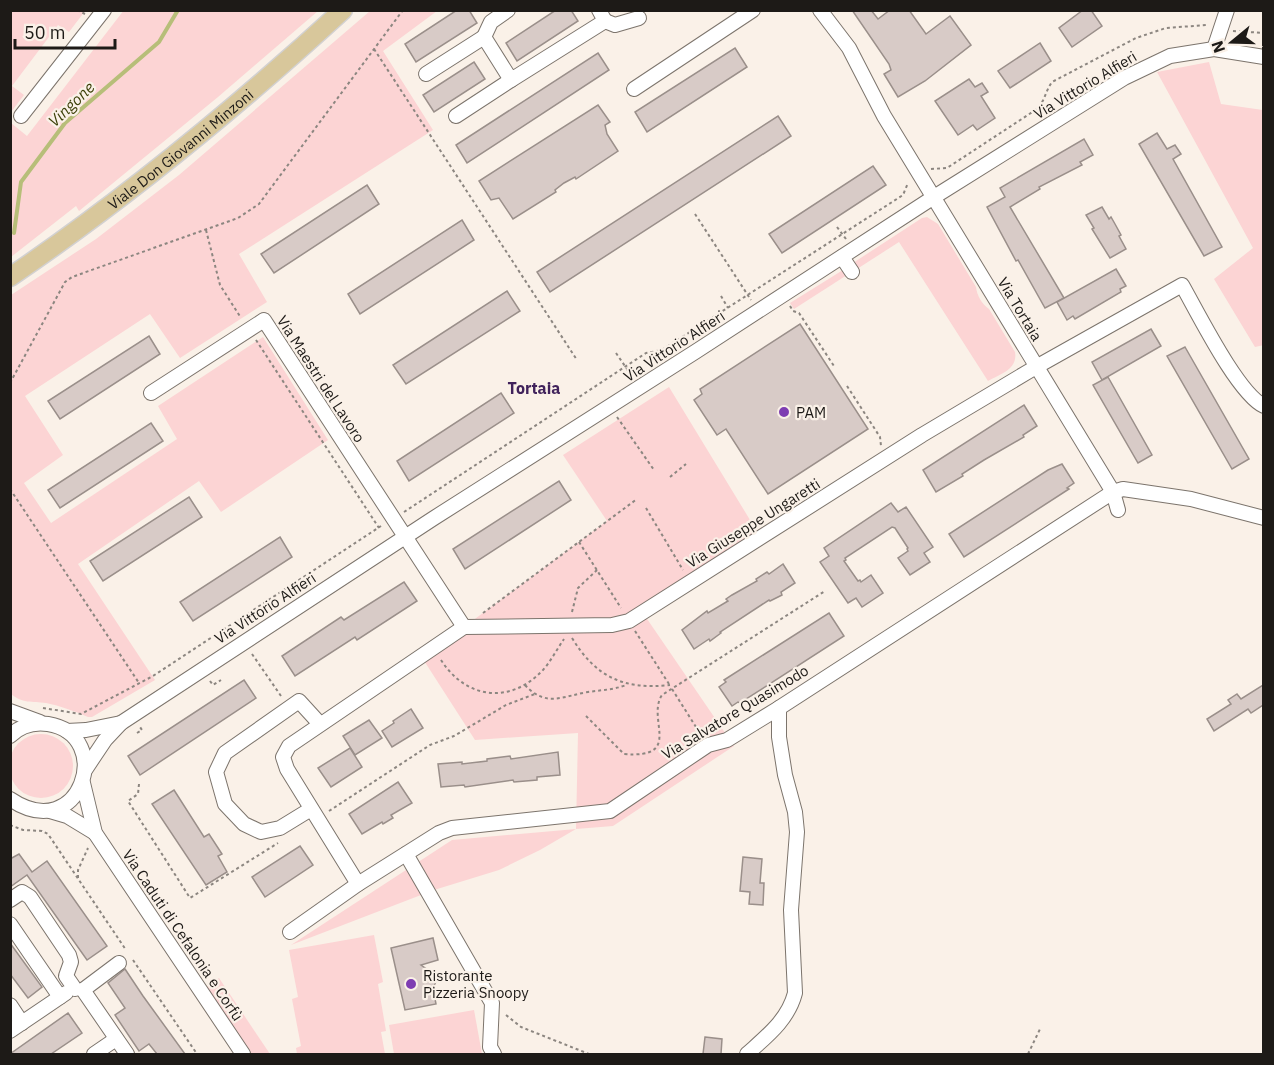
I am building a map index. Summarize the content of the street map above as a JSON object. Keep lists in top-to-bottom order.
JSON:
{
  "streets": {
    "main road": ["Viale Don Giovanni Minzoni"],
    "street": [
      "Via Vittorio Alfieri",
      "Via Tortaia",
      "Via Maestri del Lavoro",
      "Via Giuseppe Ungaretti",
      "Via Salvatore Quasimodo",
      "Via Caduti di Cefalonia e Corfù"
    ]
  },
  "crossings": [
    ["Via Vittorio Alfieri", "Via Tortaia"],
    ["Via Vittorio Alfieri", "Via Maestri del Lavoro"],
    ["Via Vittorio Alfieri", "Via Caduti di Cefalonia e Corfù"],
    ["Via Tortaia", "Via Giuseppe Ungaretti"],
    ["Via Tortaia", "Via Salvatore Quasimodo"]
  ],
  "districts": ["Tortaia"],
  "water": ["Vingone"],
  "places": ["PAM", "Ristorante Pizzeria Snoopy"],
  "scale_bar": "50 m",
  "north": "left"
}
